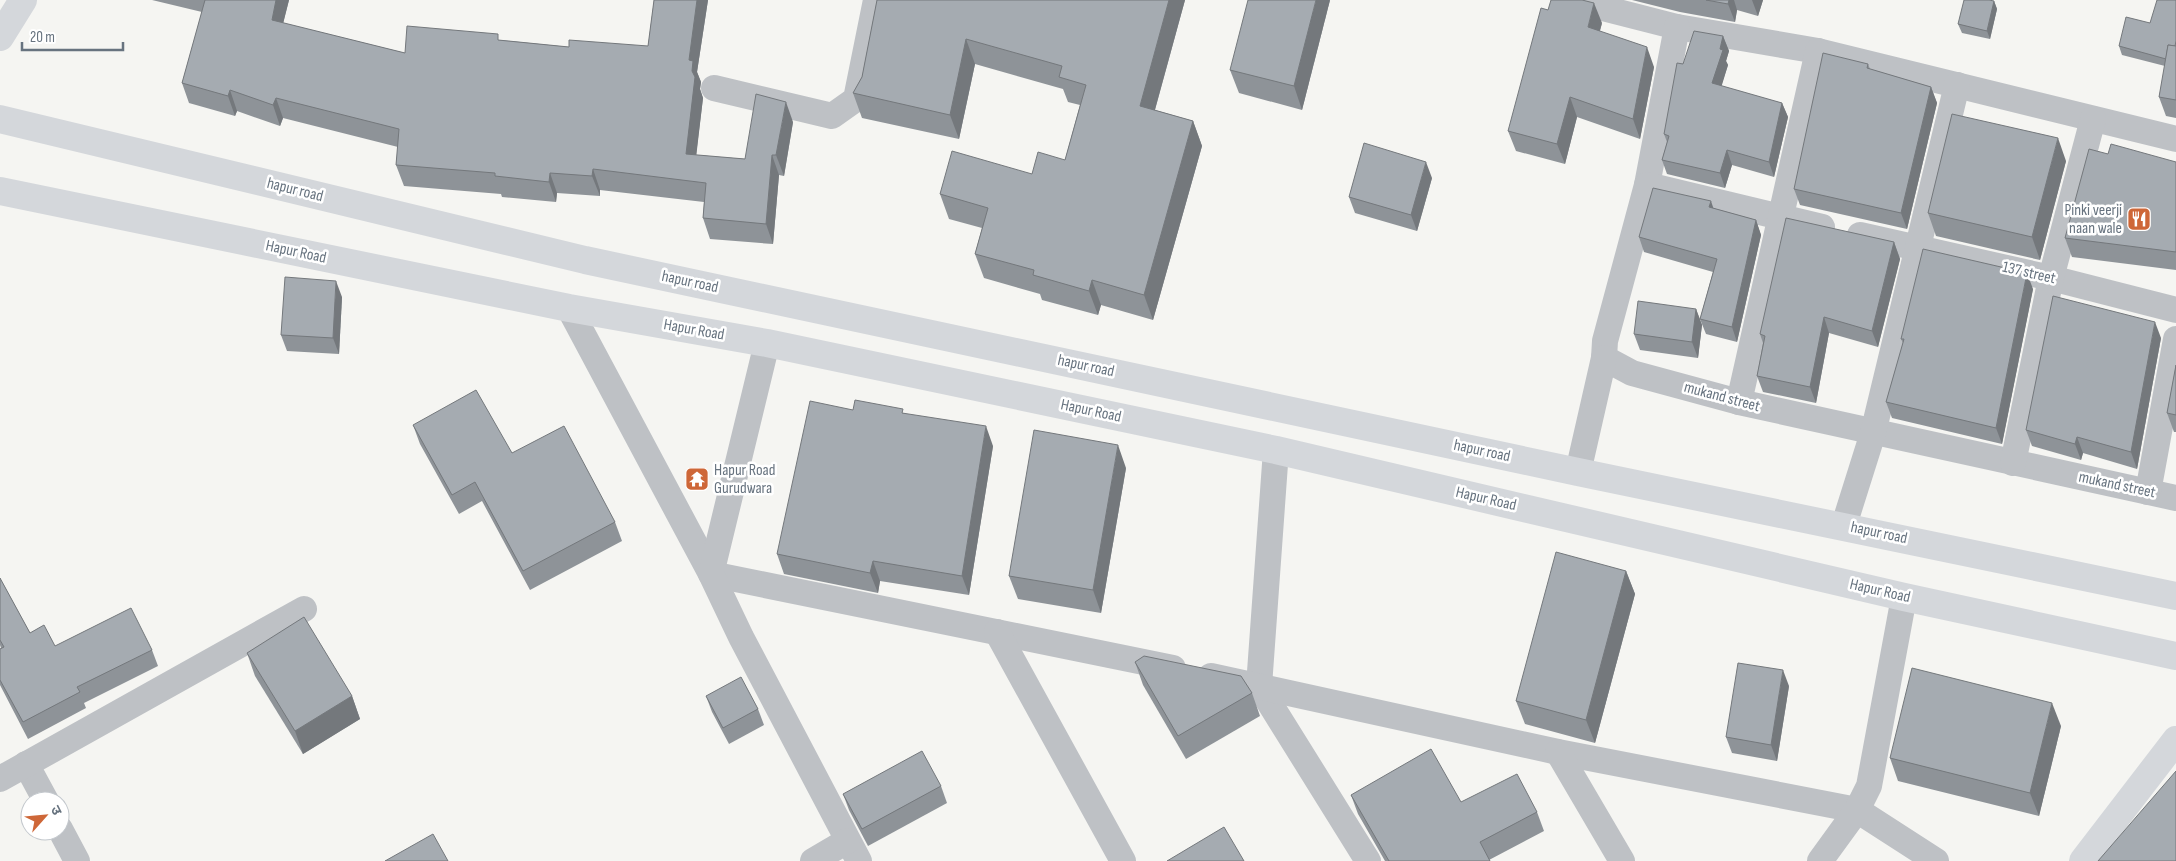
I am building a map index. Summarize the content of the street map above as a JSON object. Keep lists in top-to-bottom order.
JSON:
{
  "streets": {
    "main road": ["hapur road", "Hapur Road"],
    "street": ["137 street", "mukand street"]
  },
  "places": {
    "restaurant": ["Pinki veerji naan wale"],
    "temple": ["Hapur Road Gurudwara"]
  },
  "scale_bar": "20 m",
  "north": "top right"
}
